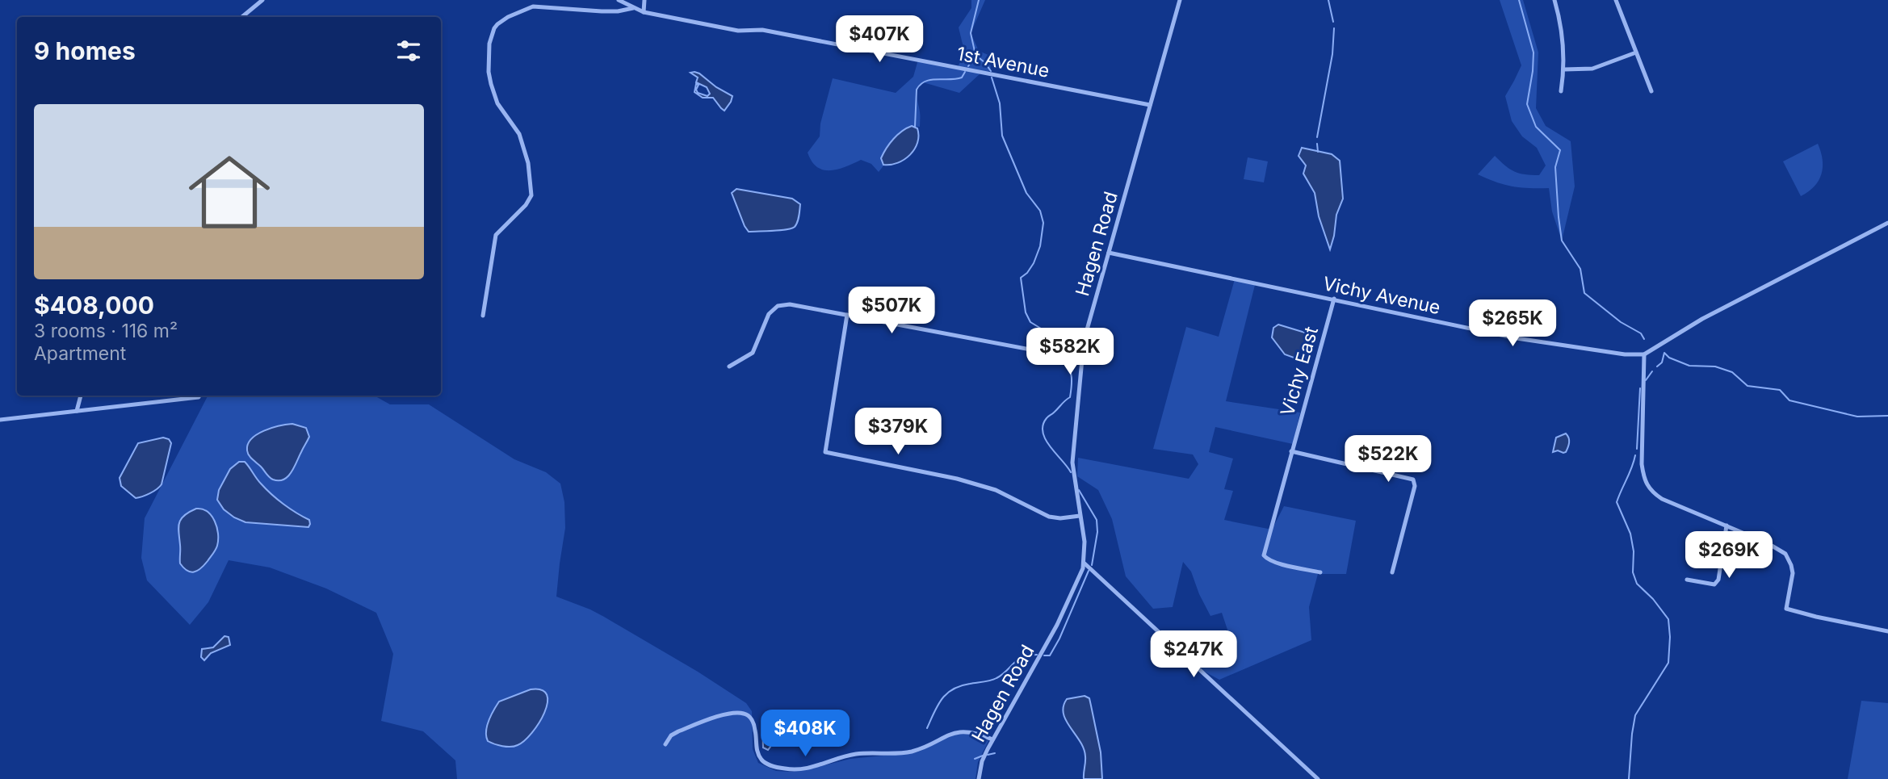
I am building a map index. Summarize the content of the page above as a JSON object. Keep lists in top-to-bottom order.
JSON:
{
  "streets": {
    "street": [
      "1st Avenue",
      "Hagen Road",
      "Vichy Avenue",
      "Vichy East"
    ]
  },
  "crossings": [
    ["1st Avenue", "Hagen Road"],
    ["Hagen Road", "Vichy Avenue"],
    ["Vichy Avenue", "Vichy East"]
  ],
  "page": {
    "price": [
      "$407K",
      "$507K",
      "$265K",
      "$582K",
      "$379K",
      "$522K",
      "$269K",
      "$247K",
      "$408K"
    ],
    "heading": "9 homes",
    "list": [
      {
        "name": "$408,000",
        "note": "3 rooms · 116 m² · Apartment"
      }
    ]
  }
}
